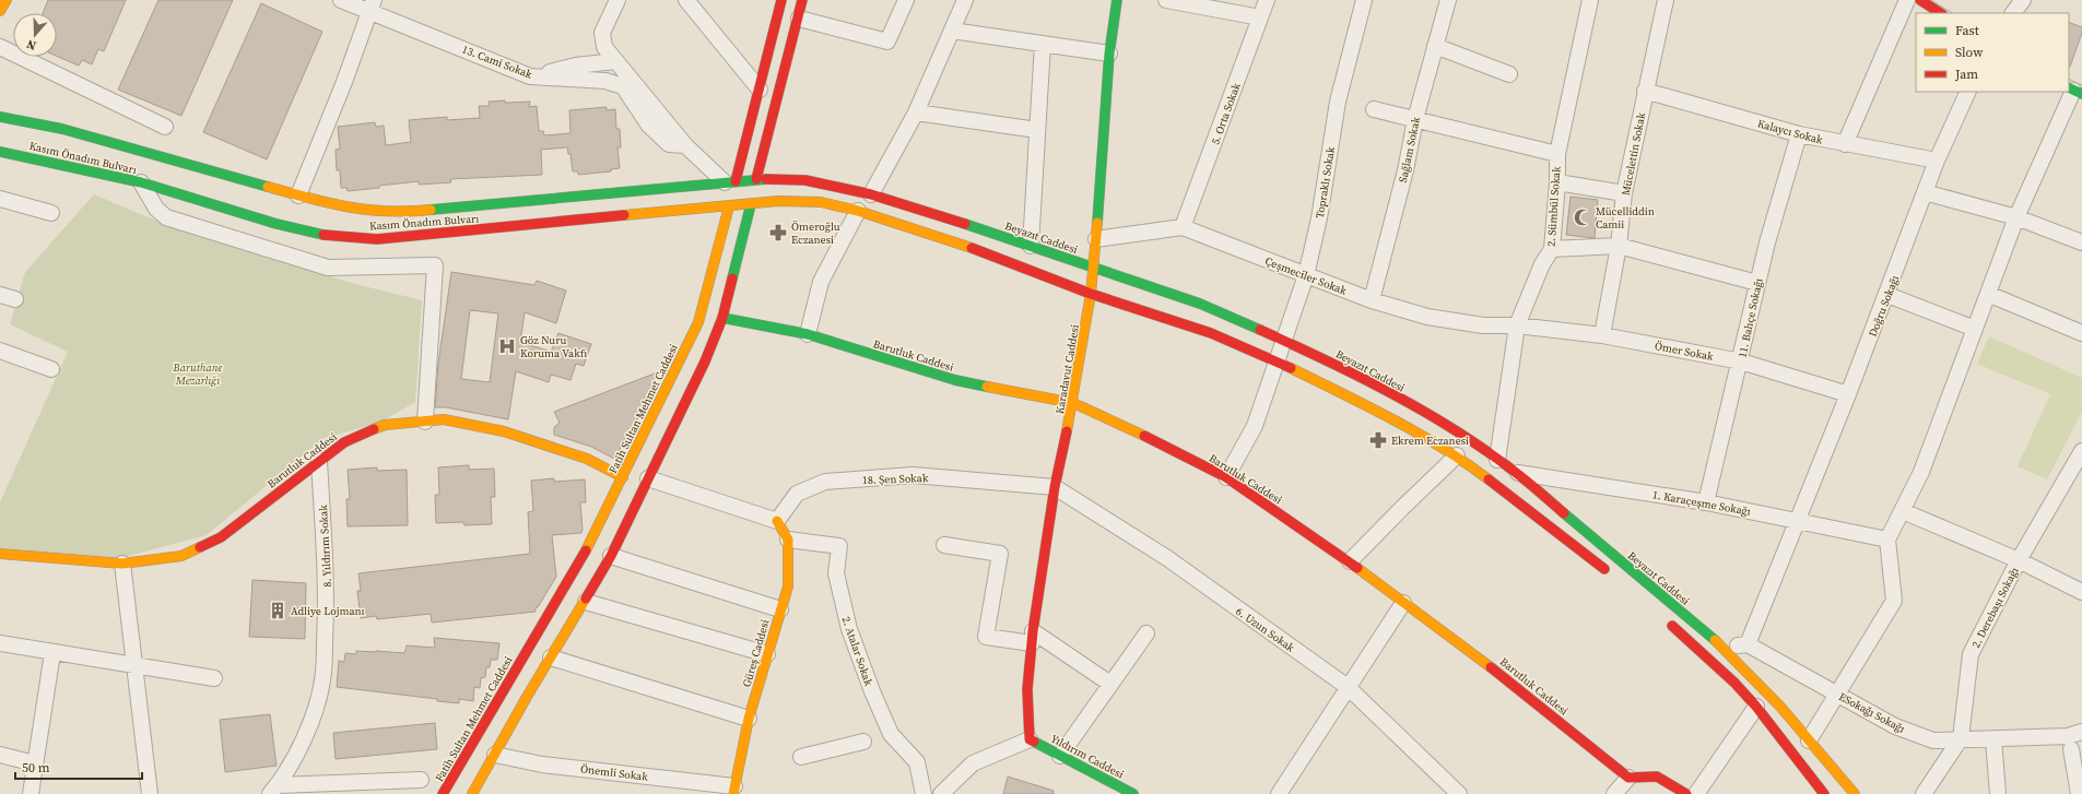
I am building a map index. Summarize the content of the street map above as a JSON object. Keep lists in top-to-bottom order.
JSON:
{
  "streets": {
    "main road": [
      "Kasım Önadım Bulvarı",
      "Beyazıt Caddesi",
      "Barutluk Caddesi",
      "Karadavut Caddesi",
      "Fatih Sultan Mehmet Caddesi",
      "Güreş Caddesi",
      "Yıldırım Caddesi"
    ],
    "street": [
      "13. Cami Sokak",
      "5. Orta Sokak",
      "Kalaycı Sokak",
      "Sağlam Sokak",
      "Mücelettin Sokak",
      "Topraklı Sokak",
      "2. Sümbül Sokak",
      "Çeşmeciler Sokak",
      "Doğru Sokağı",
      "11. Bahçe Sokağı",
      "Ömer Sokak",
      "18. Şen Sokak",
      "1. Karaçeşme Sokağı",
      "8. Yıldırım Sokak",
      "2. Derebaşı Sokağı",
      "6. Uzun Sokak",
      "2. Atalar Sokak",
      "ESokağı Sokağı",
      "Önemli Sokak"
    ]
  },
  "crossings": [
    ["5. Orta Sokak", "Çeşmeciler Sokak"],
    ["Kalaycı Sokak", "Mücelettin Sokak"],
    ["Kalaycı Sokak", "Doğru Sokağı"],
    ["Kalaycı Sokak", "11. Bahçe Sokağı"],
    ["Sağlam Sokak", "Çeşmeciler Sokak"],
    ["Mücelettin Sokak", "Ömer Sokak"],
    ["Kasım Önadım Bulvarı", "Beyazıt Caddesi"],
    ["Kasım Önadım Bulvarı", "Fatih Sultan Mehmet Caddesi"],
    ["Topraklı Sokak", "Beyazıt Caddesi"],
    ["Topraklı Sokak", "Çeşmeciler Sokak"],
    ["Topraklı Sokak", "Barutluk Caddesi"],
    ["2. Sümbül Sokak", "Beyazıt Caddesi"],
    ["2. Sümbül Sokak", "Çeşmeciler Sokak"],
    ["2. Sümbül Sokak", "Ömer Sokak"],
    ["Beyazıt Caddesi", "Karadavut Caddesi"],
    ["Beyazıt Caddesi", "Fatih Sultan Mehmet Caddesi"],
    ["Beyazıt Caddesi", "1. Karaçeşme Sokağı"],
    ["Çeşmeciler Sokak", "Ömer Sokak"],
    ["Çeşmeciler Sokak", "Karadavut Caddesi"],
    ["Doğru Sokağı", "Ömer Sokak"],
    ["Doğru Sokağı", "1. Karaçeşme Sokağı"],
    ["Doğru Sokağı", "ESokağı Sokağı"],
    ["11. Bahçe Sokağı", "Ömer Sokak"],
    ["11. Bahçe Sokağı", "1. Karaçeşme Sokağı"],
    ["Barutluk Caddesi", "Karadavut Caddesi"],
    ["Barutluk Caddesi", "Fatih Sultan Mehmet Caddesi"],
    ["Barutluk Caddesi", "8. Yıldırım Sokak"],
    ["Karadavut Caddesi", "18. Şen Sokak"],
    ["Karadavut Caddesi", "6. Uzun Sokak"],
    ["Karadavut Caddesi", "Yıldırım Caddesi"],
    ["18. Şen Sokak", "6. Uzun Sokak"],
    ["2. Derebaşı Sokağı", "ESokağı Sokağı"],
    ["2. Atalar Sokak", "Güreş Caddesi"],
    ["Güreş Caddesi", "Önemli Sokak"]
  ],
  "parks": ["Baruthane Mezarlığı"],
  "places": {
    "mosque": ["Mücelliddin Camii"],
    "pharmacy": ["Ömeroğlu Eczanesi", "Ekrem Eczanesi"],
    "hospital": ["Göz Nuru Koruma Vakfı"],
    "building": ["Adliye Lojmanı"]
  },
  "legend": ["Fast", "Slow", "Jam"],
  "scale_bar": "50 m",
  "north": "bottom"
}
